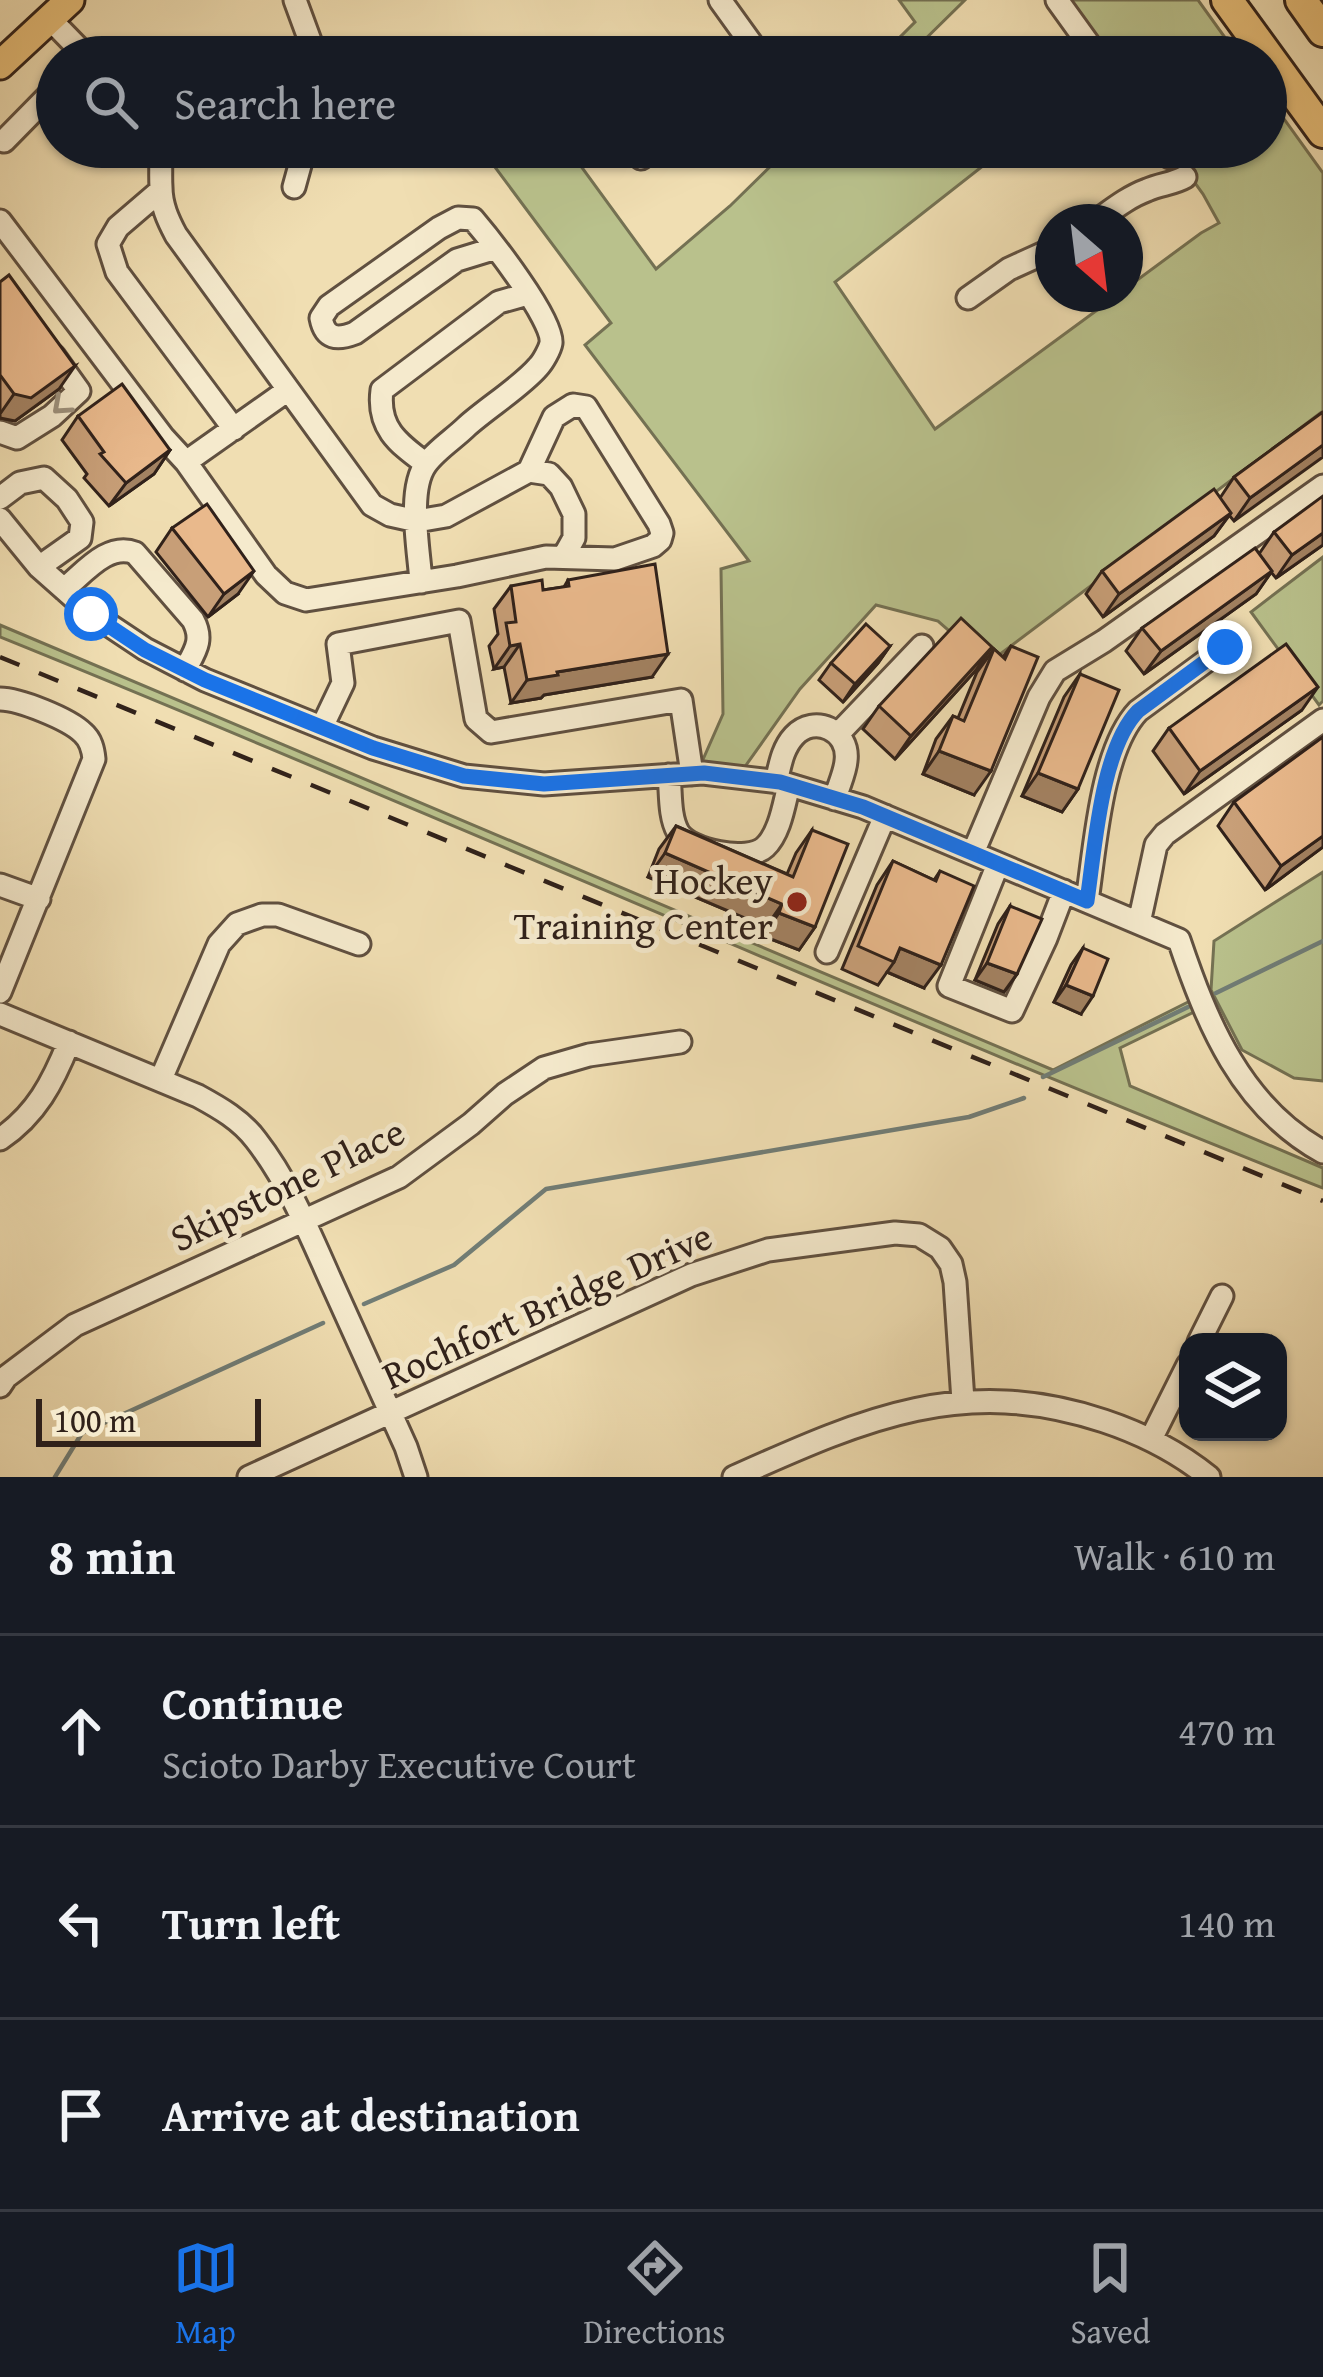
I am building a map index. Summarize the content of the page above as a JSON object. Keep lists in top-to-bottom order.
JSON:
{
  "streets": {
    "street": ["Skipstone Place", "Rochfort Bridge Drive"]
  },
  "places": ["Hockey Training Center"],
  "scale_bar": "100 m",
  "north": "bottom right",
  "page": {
    "search": "Search here",
    "scale": "100 m",
    "heading": ["8 min", "Walk · 610 m"],
    "list": [
      ["Continue", "Scioto Darby Executive Court", "470 m"],
      ["Turn left", "140 m"],
      "Arrive at destination"
    ],
    "nav": ["Map", "Directions", "Saved"]
  }
}
